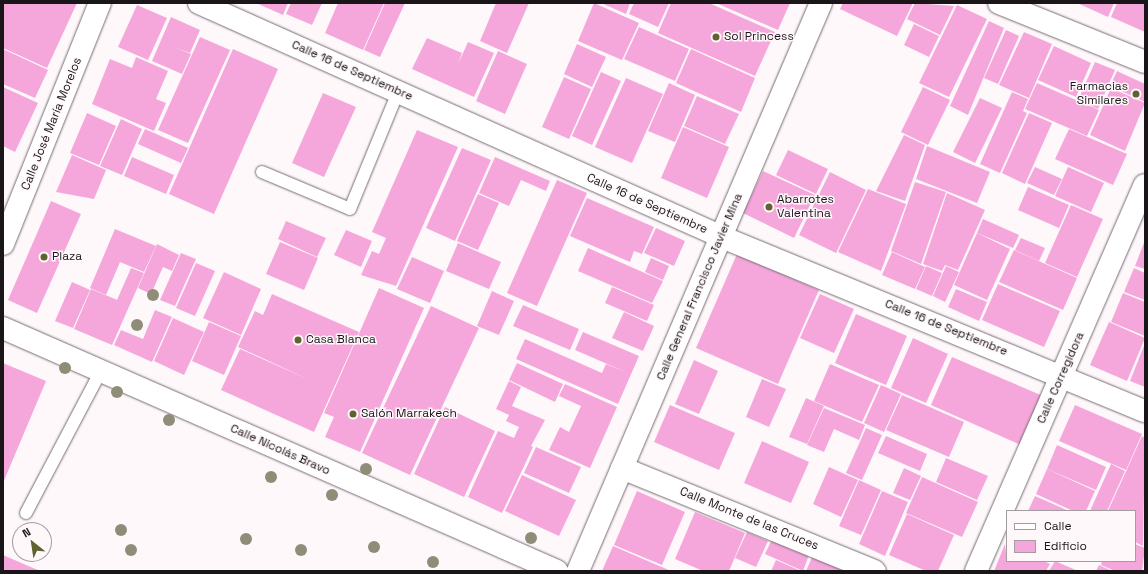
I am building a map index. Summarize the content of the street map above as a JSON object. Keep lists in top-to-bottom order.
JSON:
{
  "streets": {
    "street": [
      "Calle 16 de Septiembre",
      "Calle José María Morelos",
      "Calle General Francisco Javier Mina",
      "Calle Corregidora",
      "Calle Nicolás Bravo",
      "Calle Monte de las Cruces"
    ]
  },
  "crossings": [
    ["Calle 16 de Septiembre", "Calle General Francisco Javier Mina"],
    ["Calle 16 de Septiembre", "Calle Corregidora"],
    ["Calle General Francisco Javier Mina", "Calle Monte de las Cruces"]
  ],
  "places": [
    "Sol Princess",
    "Farmacias Similares",
    "Abarrotes Valentina",
    "Plaza",
    "Casa Blanca",
    "Salón Marrakech"
  ],
  "legend": ["Calle", "Edificio"],
  "north": "top left"
}
